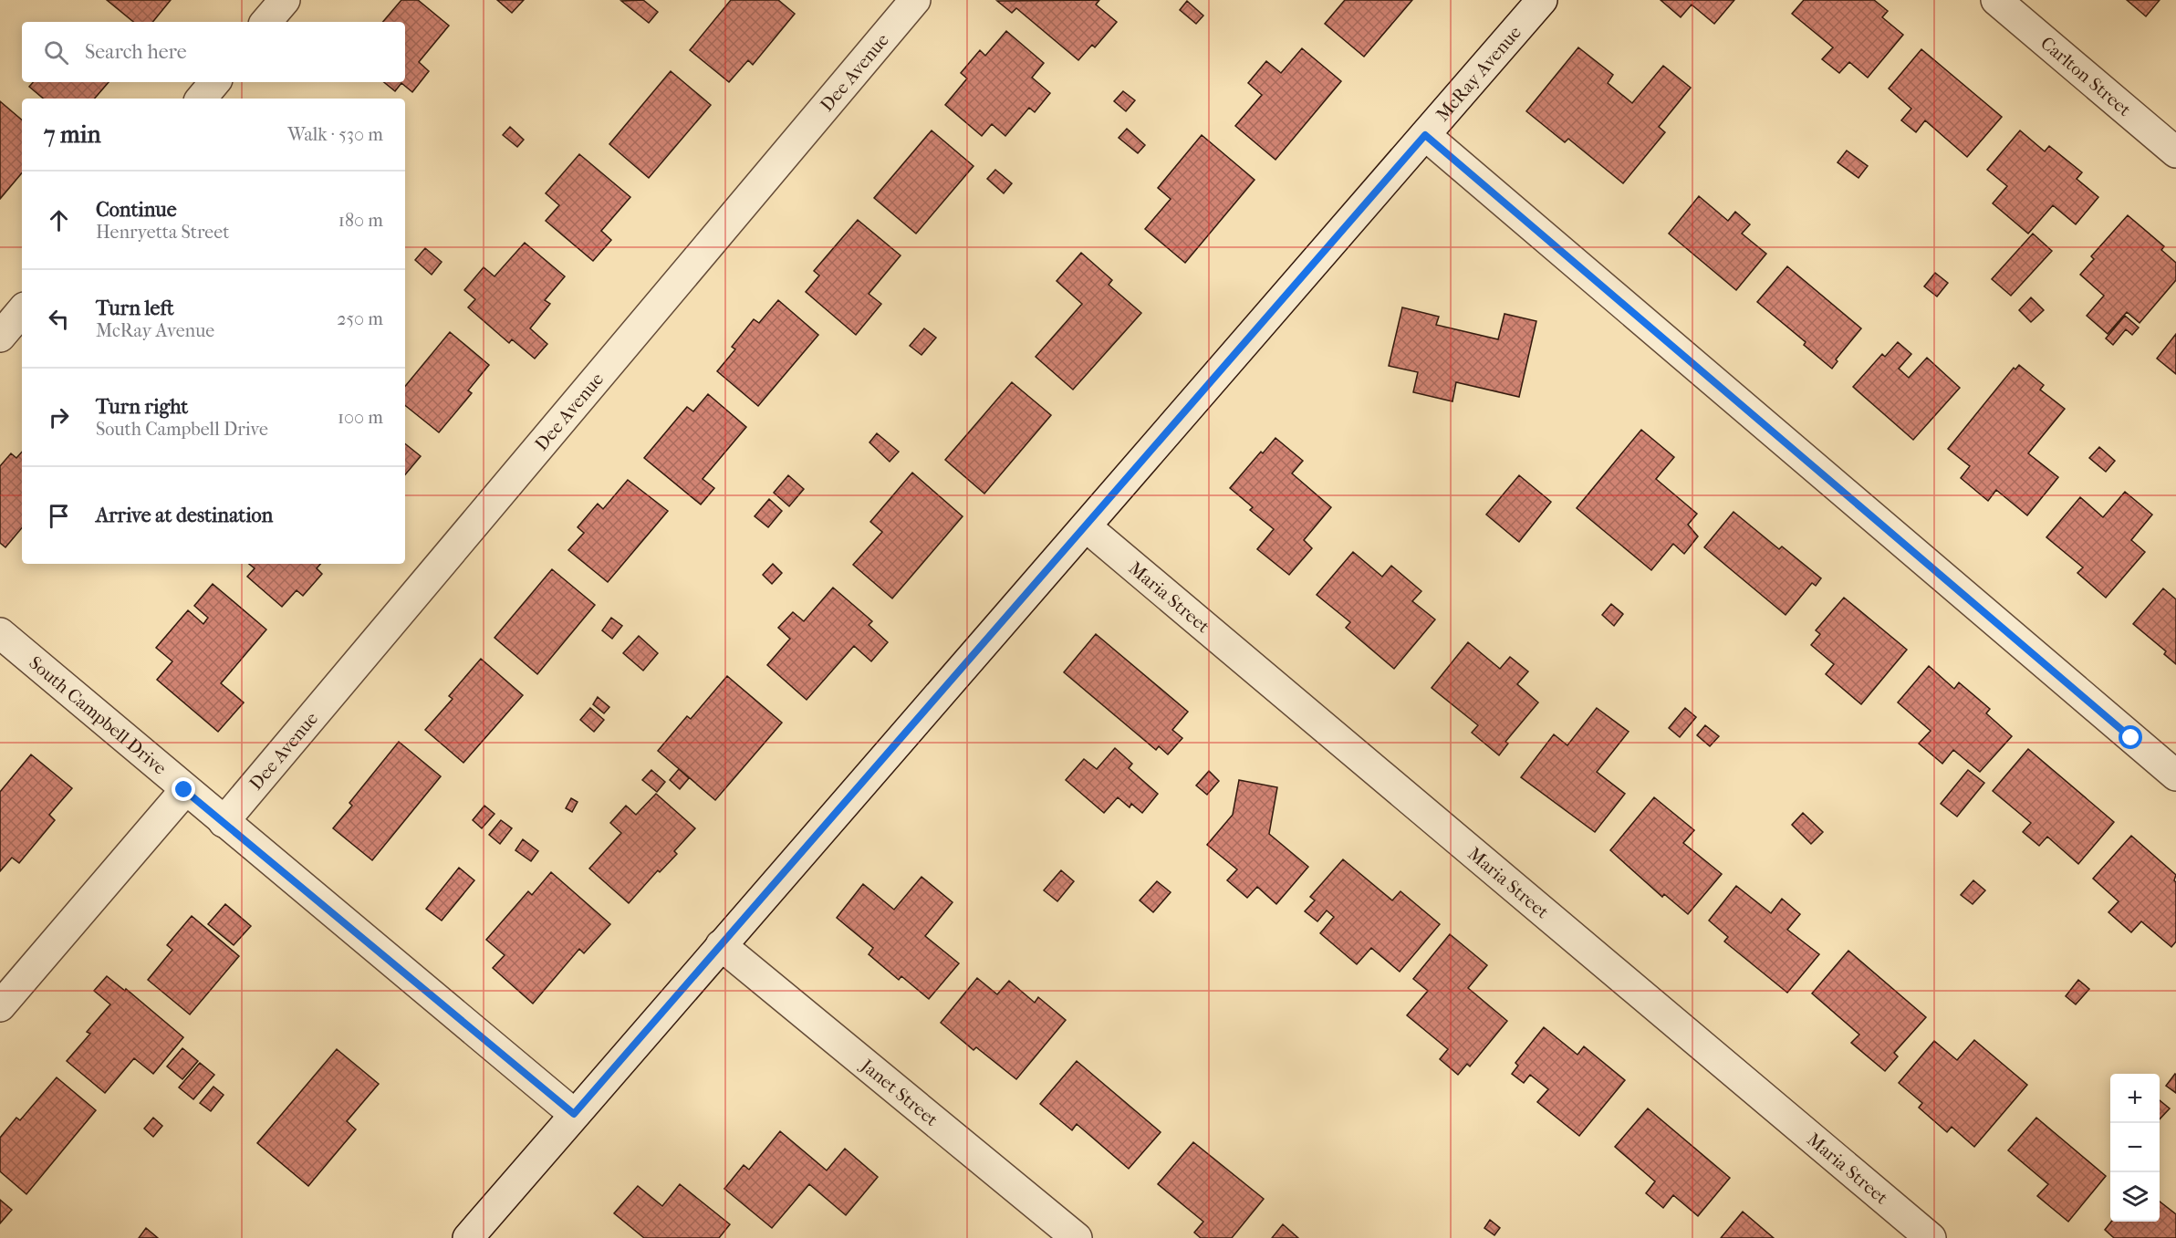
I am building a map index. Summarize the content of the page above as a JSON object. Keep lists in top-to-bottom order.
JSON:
{
  "streets": {
    "street": [
      "Dee Avenue",
      "McRay Avenue",
      "Carlton Street",
      "Maria Street",
      "South Campbell Drive",
      "Janet Street"
    ]
  },
  "crossings": [
    ["Dee Avenue", "South Campbell Drive"],
    ["McRay Avenue", "Maria Street"],
    ["McRay Avenue", "South Campbell Drive"],
    ["McRay Avenue", "Janet Street"]
  ],
  "page": {
    "search": "Search here",
    "heading": ["7 min", "Walk · 530 m"],
    "list": [
      ["Continue", "Henryetta Street", "180 m"],
      ["Turn left", "McRay Avenue", "250 m"],
      ["Turn right", "South Campbell Drive", "100 m"],
      "Arrive at destination"
    ],
    "map_buttons": ["+", "−"]
  }
}
